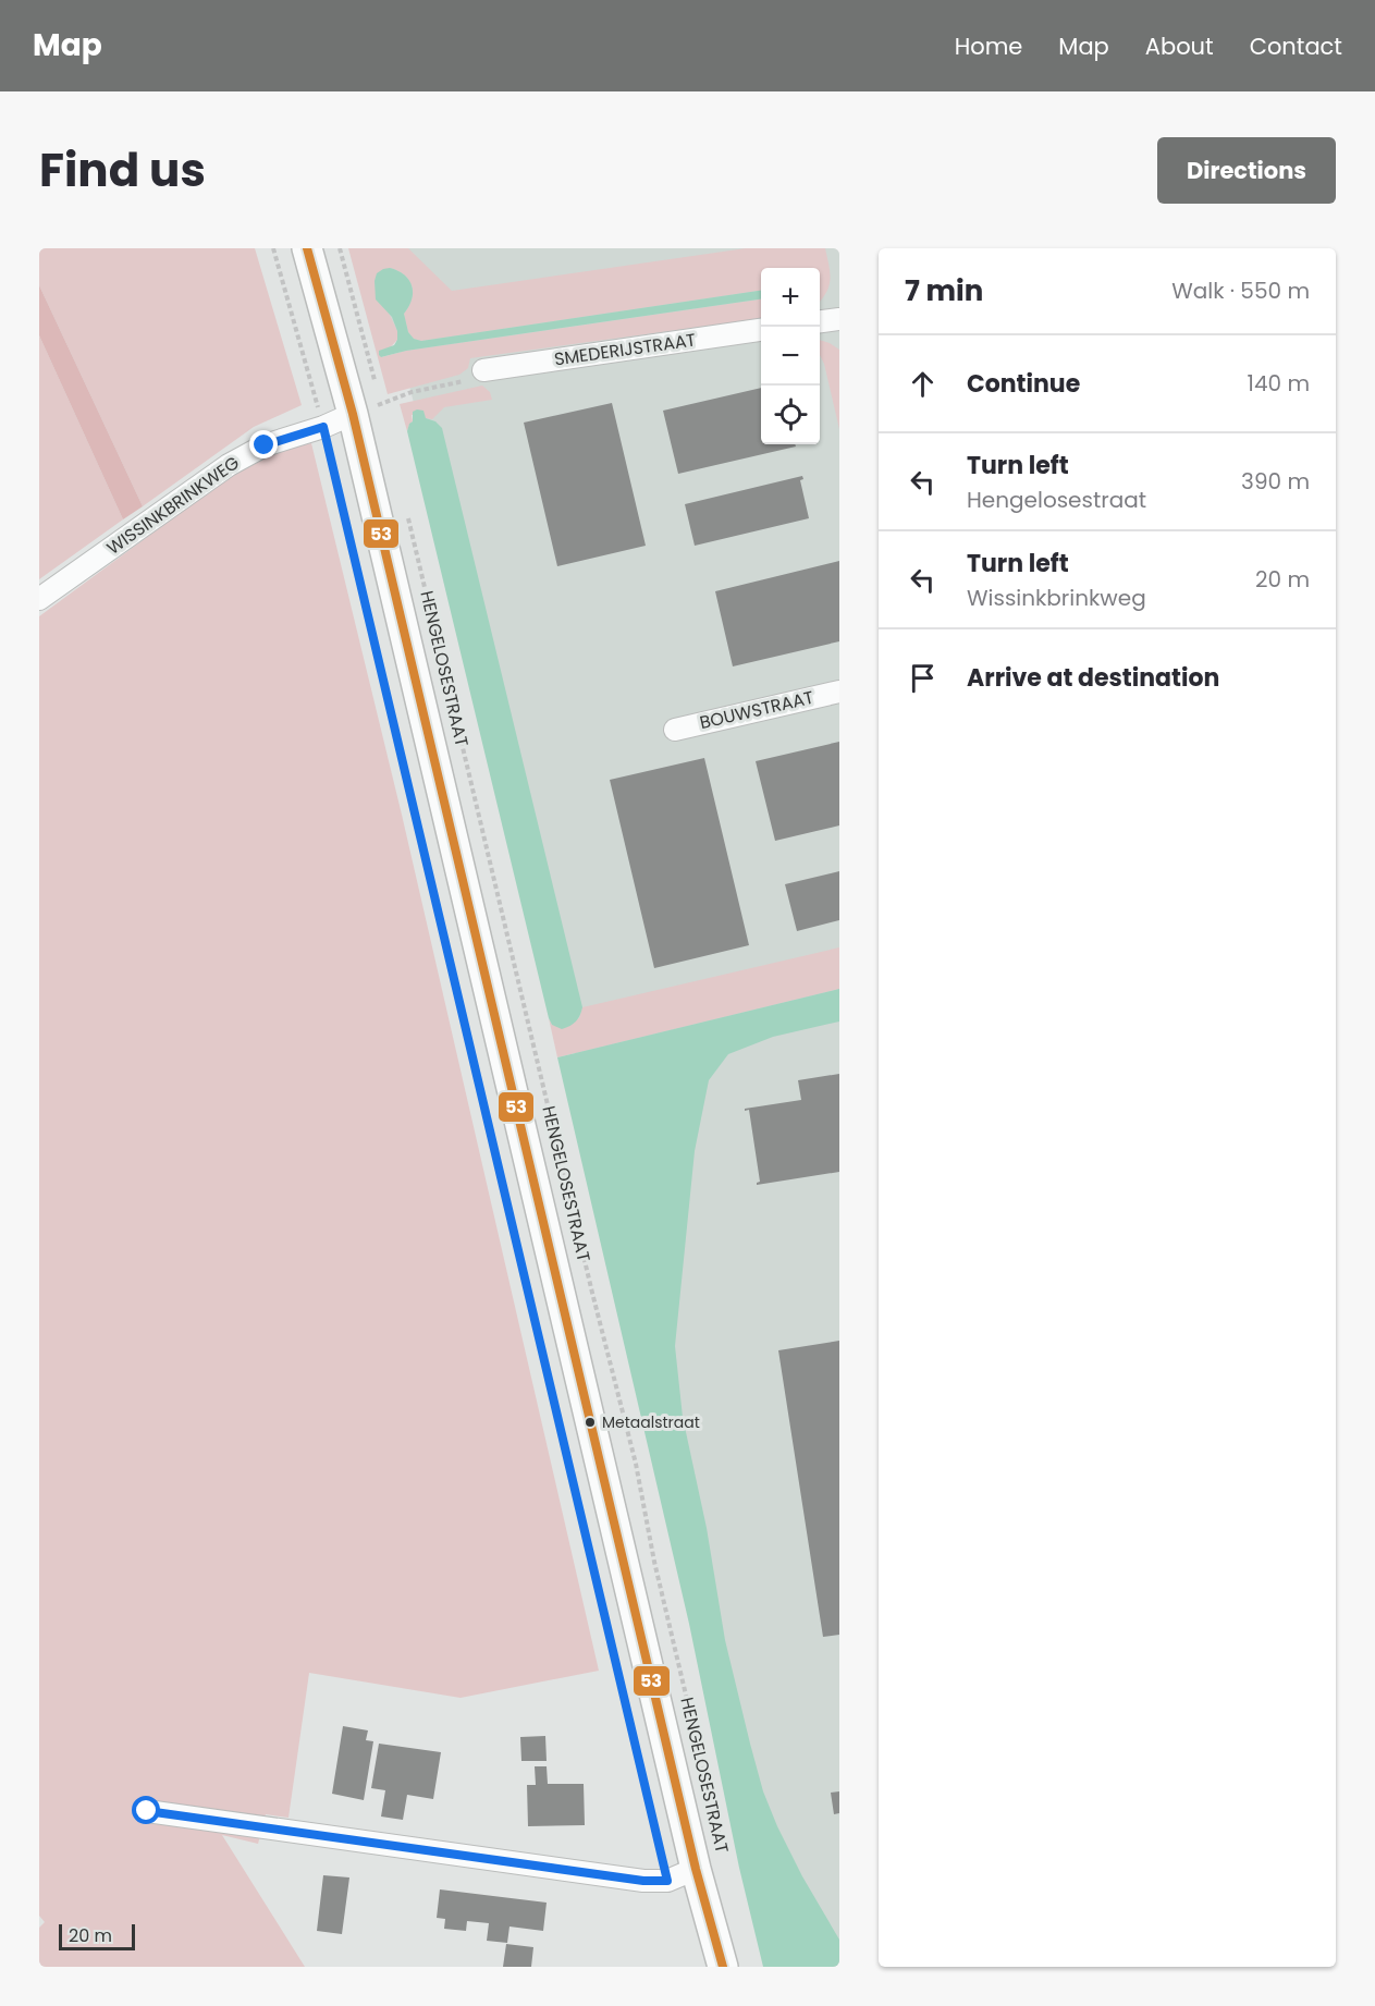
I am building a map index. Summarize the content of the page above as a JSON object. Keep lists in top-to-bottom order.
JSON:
{
  "streets": {
    "main road": ["HENGELOSESTRAAT"],
    "street": ["SMEDERIJSTRAAT", "WISSINKBRINKWEG", "BOUWSTRAAT"]
  },
  "crossings": [
    ["WISSINKBRINKWEG", "HENGELOSESTRAAT"]
  ],
  "places": ["Metaalstraat"],
  "lines": ["transit line 53"],
  "scale_bar": "20 m",
  "page": {
    "header": "Map",
    "nav": [
      "Home",
      "Map",
      "About",
      "Contact"
    ],
    "title": "Find us",
    "buttons": "Directions",
    "heading": ["7 min", "Walk · 550 m"],
    "map_buttons": ["+", "−"],
    "list": [
      ["Continue", "140 m"],
      ["Turn left", "Hengelosestraat", "390 m"],
      ["Turn left", "Wissinkbrinkweg", "20 m"],
      "Arrive at destination"
    ],
    "scale": "20 m"
  }
}
